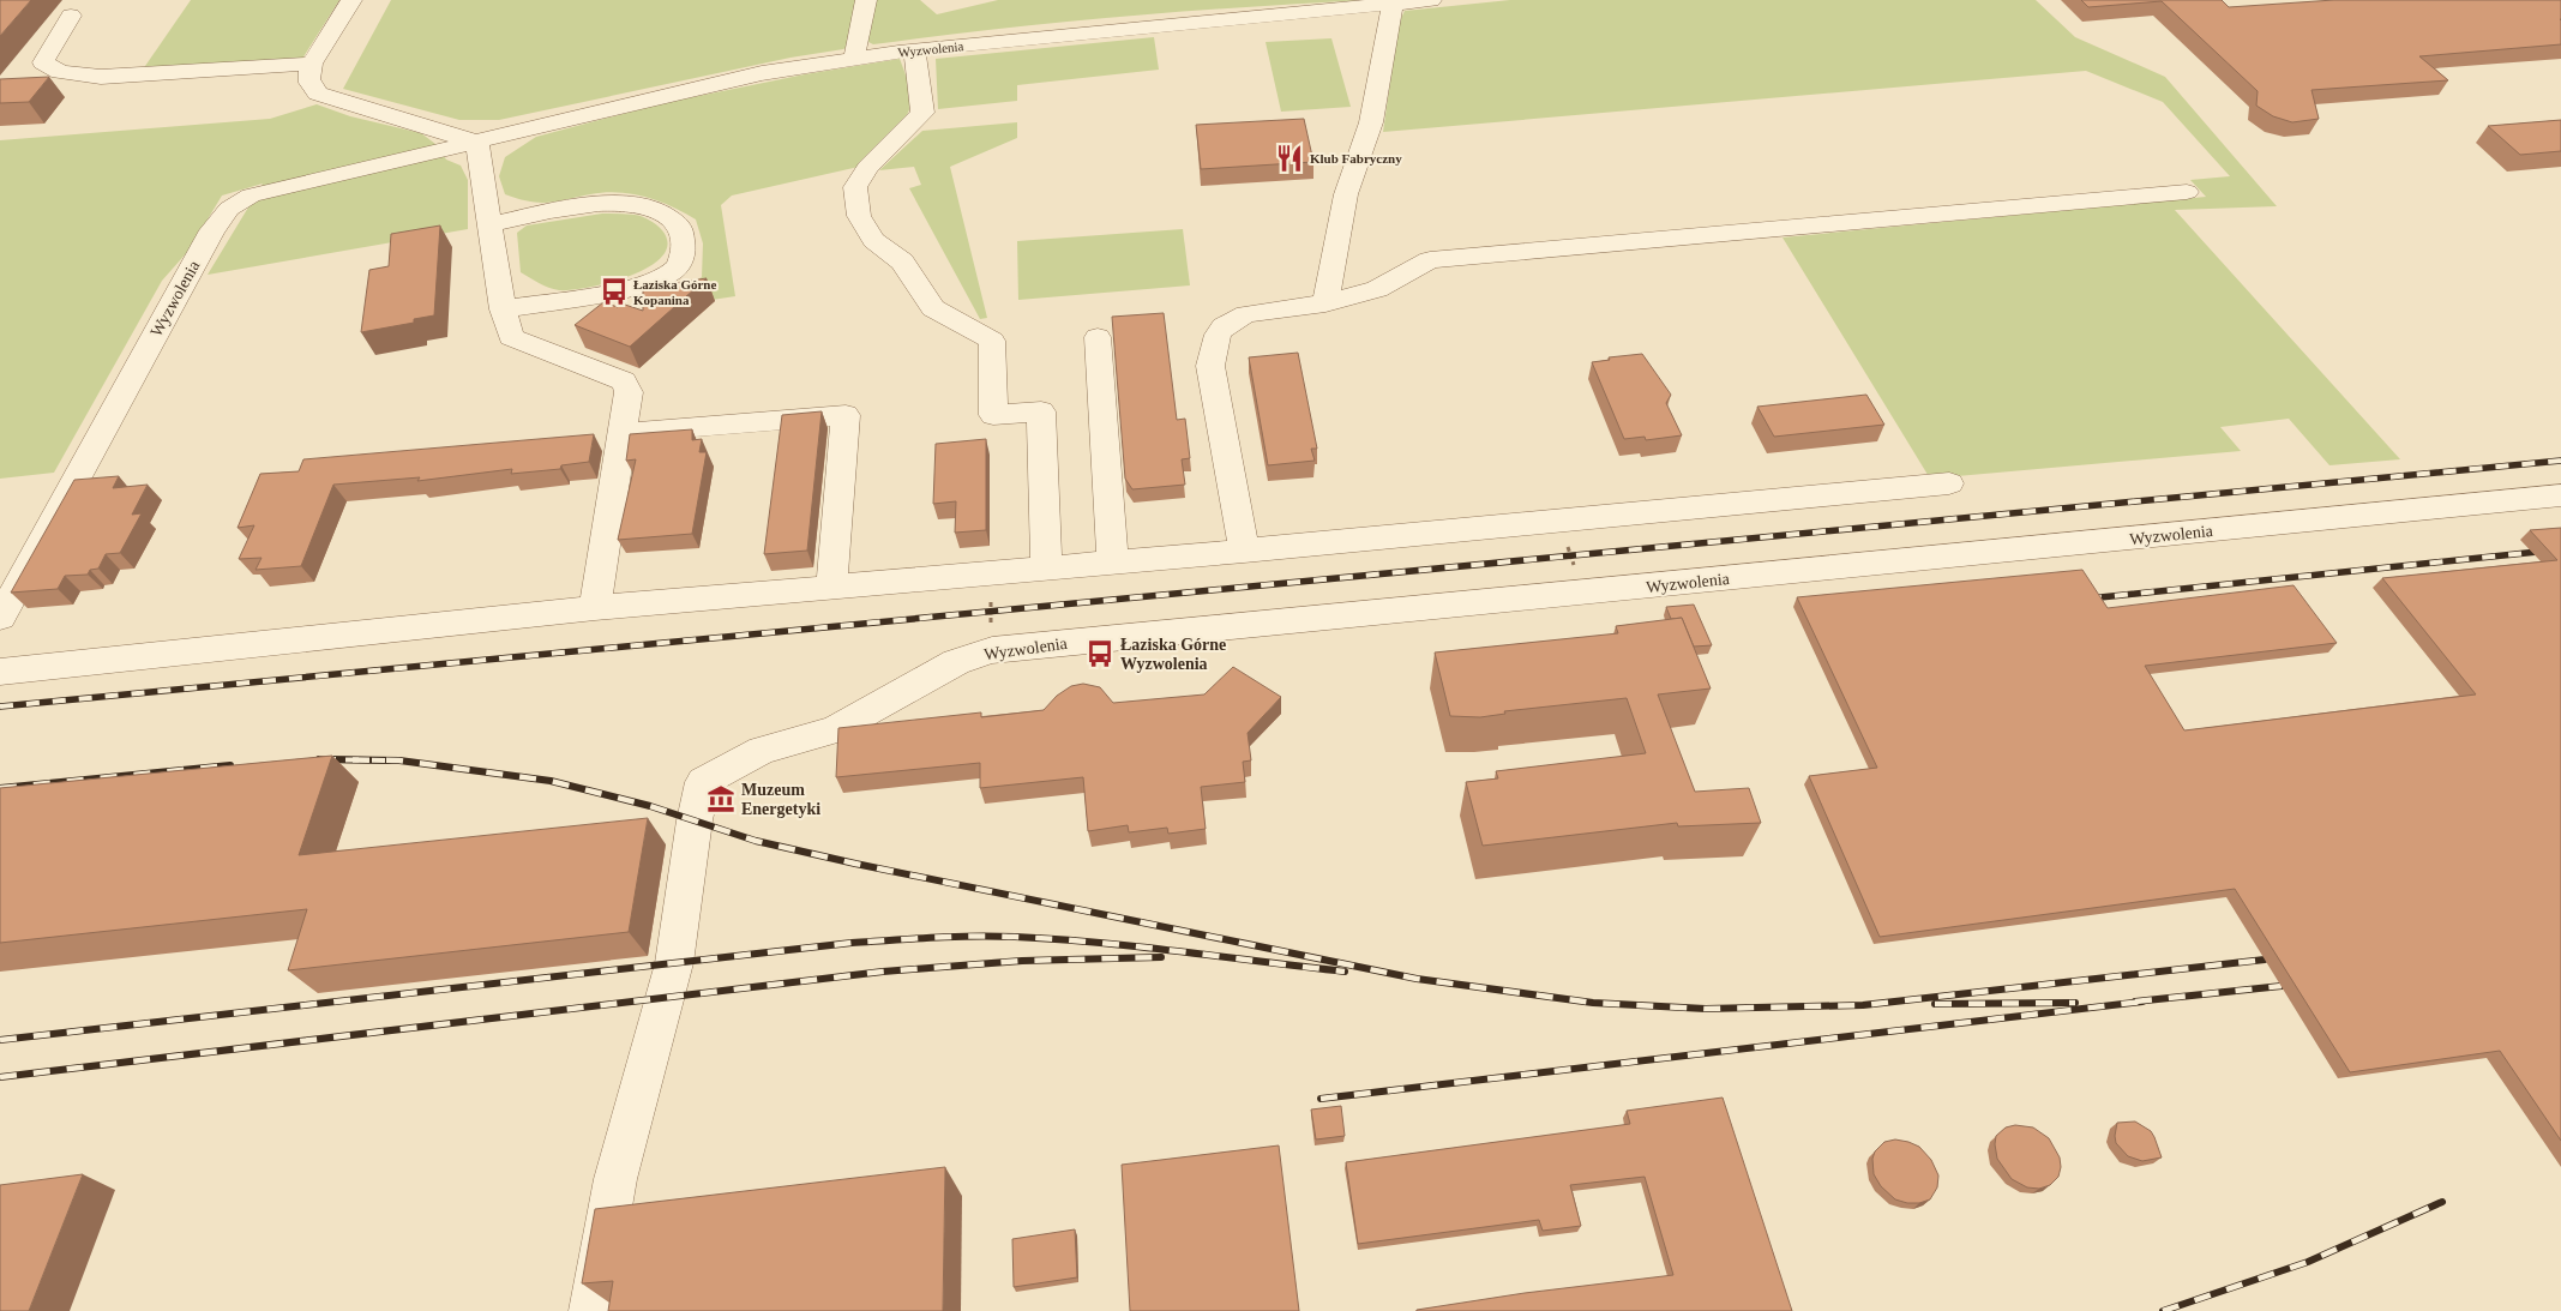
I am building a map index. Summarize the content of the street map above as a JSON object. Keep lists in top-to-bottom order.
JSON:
{
  "streets": {
    "street": ["Wyzwolenia"]
  },
  "places": {
    "restaurant": ["Klub Fabryczny"],
    "bus stop": ["Łaziska Górne Kopanina", "Łaziska Górne Wyzwolenia"],
    "museum": ["Muzeum Energetyki"]
  }
}
